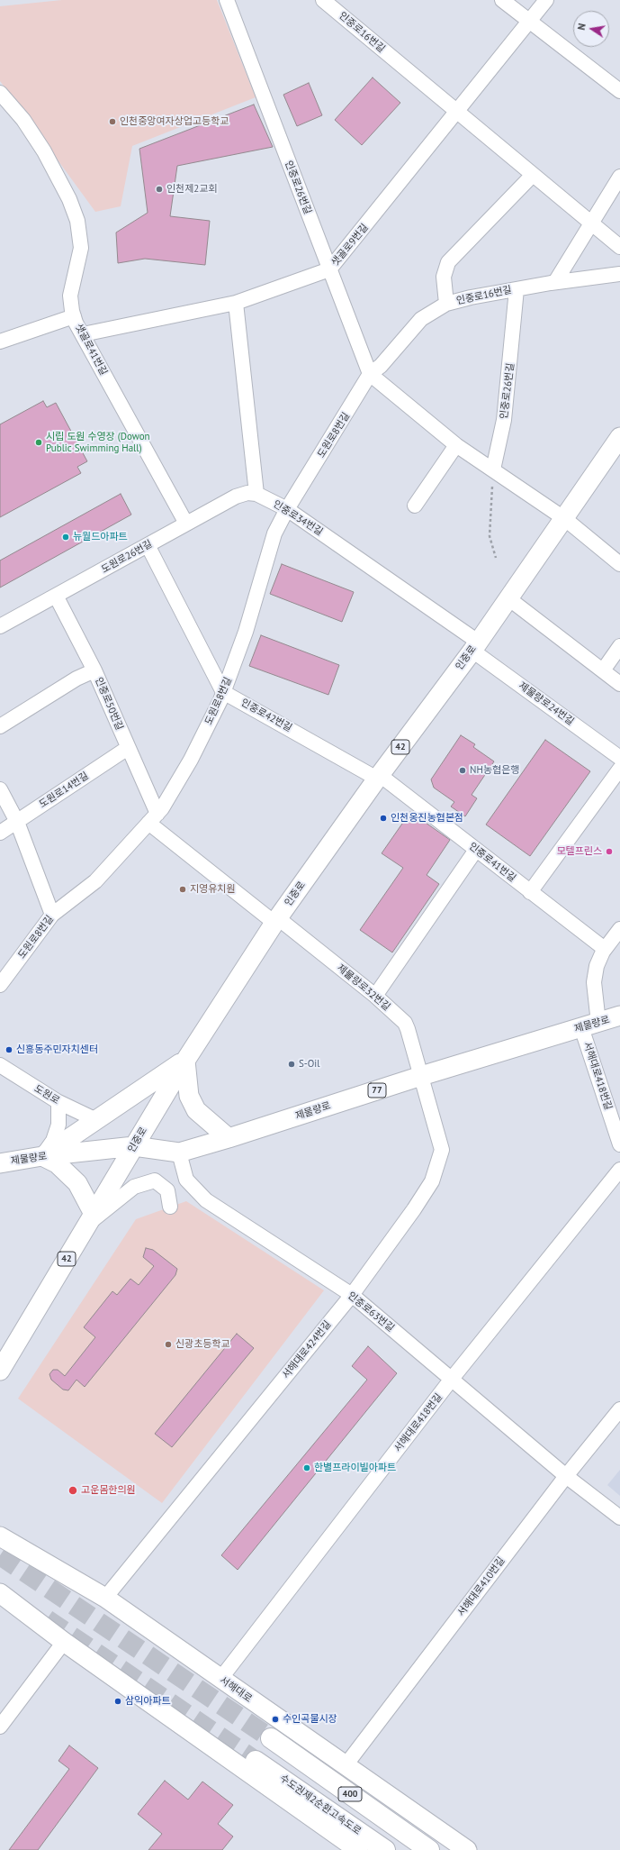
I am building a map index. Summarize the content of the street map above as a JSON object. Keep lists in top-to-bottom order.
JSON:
{
  "streets": {
    "highway": ["400", "수도권제2순환고속도로"],
    "main road": [
      "인중로",
      "42",
      "제물량로",
      "77",
      "서해대로"
    ],
    "street": [
      "인중로16번길",
      "인중로26번길",
      "샛골로9번길",
      "샛골로41번길",
      "도원로8번길",
      "인중로34번길",
      "도원로26번길",
      "인중로50번길",
      "제물량로24번길",
      "인중로42번길",
      "도원로14번길",
      "인중로41번길",
      "제물량로32번길",
      "서해대로418번길",
      "도원로",
      "인중로63번길",
      "서해대로424번길",
      "서해대로410번길"
    ]
  },
  "crossings": [
    ["인중로16번길", "인중로26번길"],
    ["인중로16번길", "샛골로9번길"],
    ["인중로26번길", "샛골로9번길"],
    ["인중로26번길", "도원로8번길"],
    ["인중로26번길", "인중로"],
    ["샛골로9번길", "샛골로41번길"],
    ["샛골로41번길", "도원로26번길"],
    ["도원로8번길", "인중로34번길"],
    ["도원로8번길", "인중로50번길"],
    ["도원로8번길", "인중로42번길"],
    ["인중로34번길", "도원로26번길"],
    ["인중로34번길", "인중로"],
    ["인중로34번길", "제물량로24번길"],
    ["도원로26번길", "인중로50번길"],
    ["인중로", "인중로50번길"],
    ["인중로", "제물량로24번길"],
    ["인중로", "인중로42번길"],
    ["인중로", "인중로41번길"],
    ["인중로", "제물량로32번길"],
    ["인중로", "제물량로"],
    ["인중로50번길", "도원로14번길"],
    ["인중로50번길", "제물량로32번길"],
    ["인중로42번길", "인중로41번길"],
    ["제물량로32번길", "제물량로"],
    ["제물량로32번길", "서해대로424번길"],
    ["제물량로", "서해대로418번길"],
    ["제물량로", "인중로63번길"],
    ["제물량로", "서해대로424번길"],
    ["서해대로418번길", "인중로63번길"],
    ["서해대로418번길", "서해대로"],
    ["인중로63번길", "서해대로424번길"],
    ["인중로63번길", "서해대로410번길"],
    ["서해대로424번길", "서해대로"],
    ["서해대로410번길", "서해대로"]
  ],
  "places": [
    "인천중앙여자상업고등학교",
    "인천제2교회",
    "시립 도원 수영장 (Dowon Public Swimming Hall)",
    "뉴월드아파트",
    "NH농협은행",
    "인천옹진농협본점",
    "모텔프린스",
    "지영유치원",
    "신흥동주민자치센터",
    "S-Oil",
    "신광초등학교",
    "한별프라이빌아파트",
    "고운몸한의원",
    "삼익아파트",
    "수인곡물시장"
  ],
  "north": "left"
}
